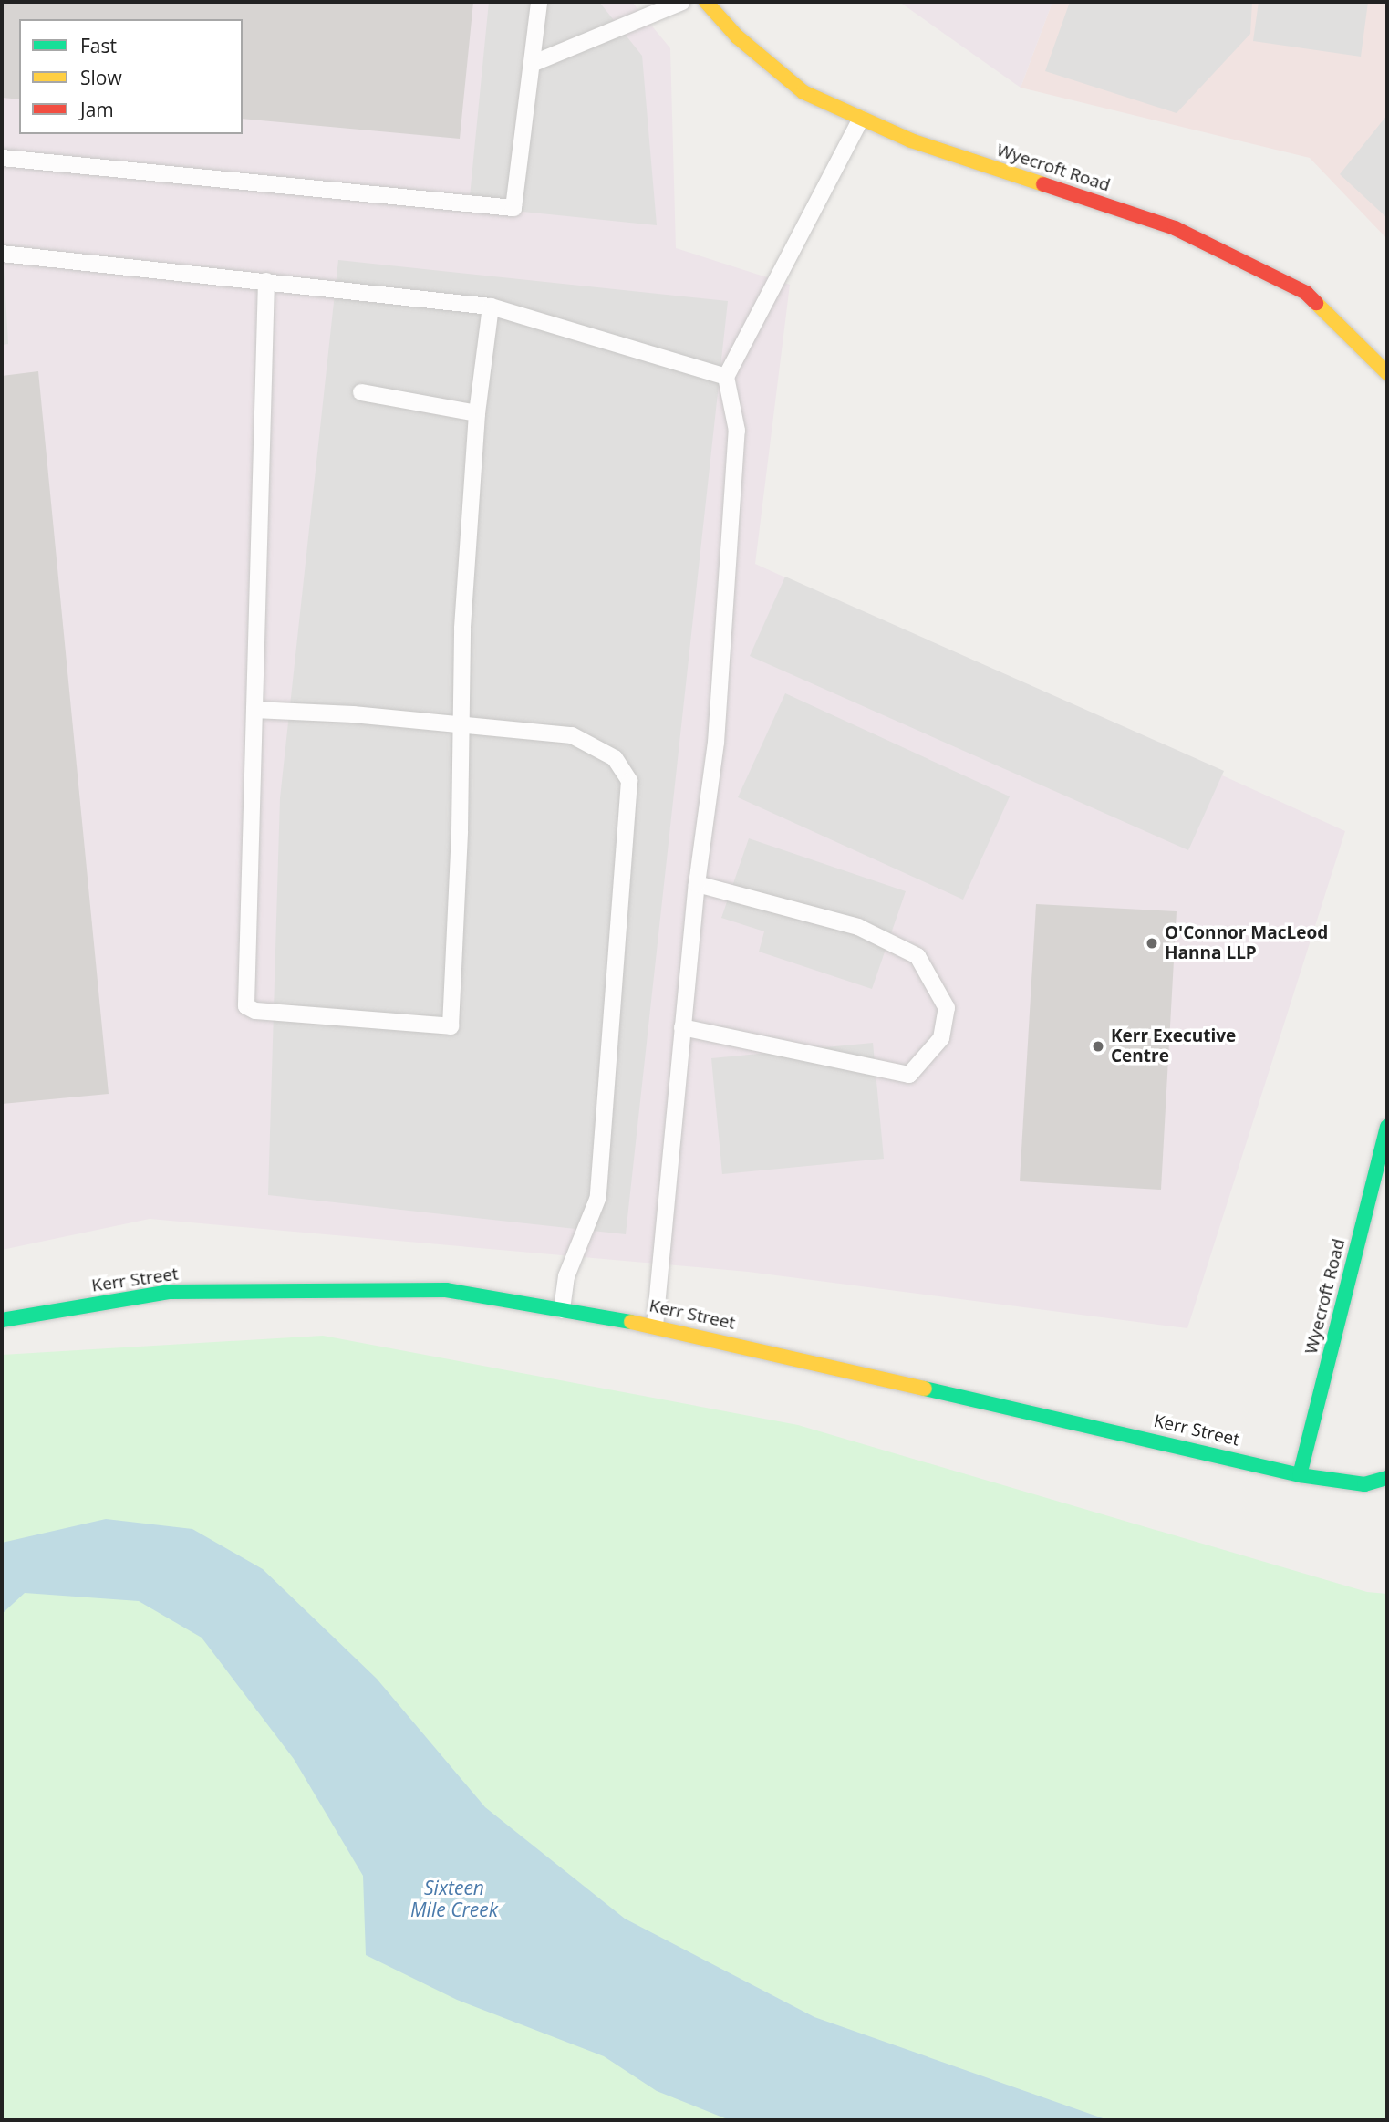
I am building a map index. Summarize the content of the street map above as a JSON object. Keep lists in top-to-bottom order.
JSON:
{
  "streets": {
    "main road": ["Wyecroft Road", "Kerr Street"]
  },
  "crossings": [
    ["Wyecroft Road", "Kerr Street"]
  ],
  "water": ["Sixteen Mile Creek"],
  "places": ["O'Connor MacLeod Hanna LLP", "Kerr Executive Centre"],
  "legend": ["Fast", "Slow", "Jam"]
}
